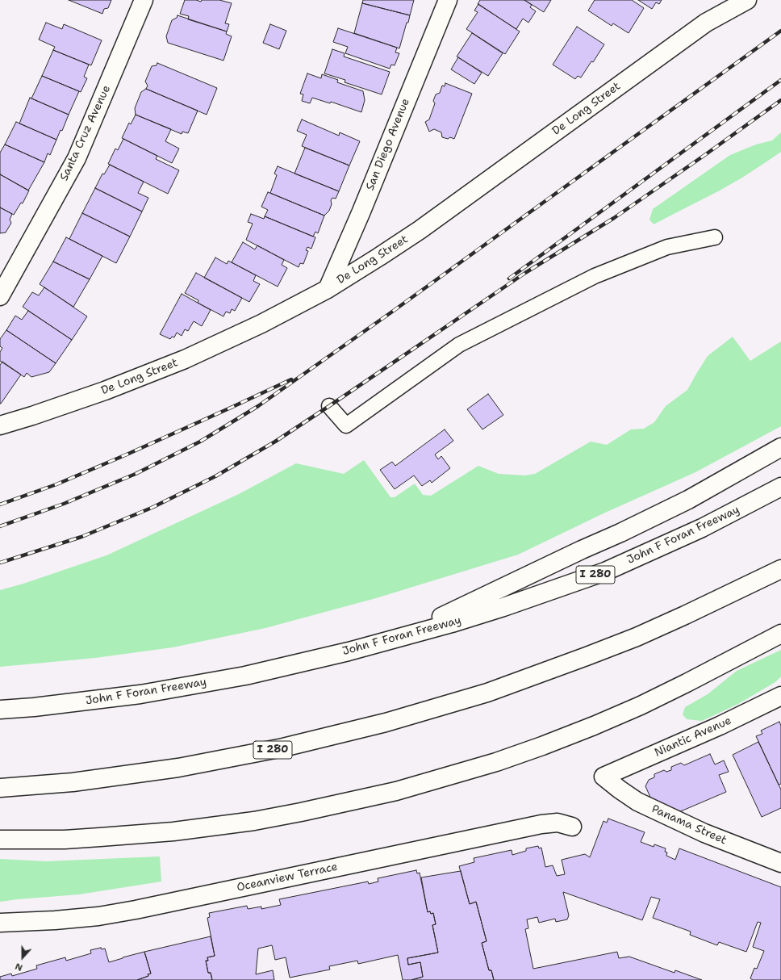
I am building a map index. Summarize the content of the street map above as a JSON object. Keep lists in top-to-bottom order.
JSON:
{
  "streets": {
    "main road": [
      "De Long Street",
      "Santa Cruz Avenue",
      "San Diego Avenue",
      "John F Foran Freeway",
      "I 280",
      "Niantic Avenue",
      "Panama Street",
      "Oceanview Terrace"
    ]
  },
  "crossings": [
    ["De Long Street", "San Diego Avenue"],
    ["Niantic Avenue", "Panama Street"]
  ],
  "north": "bottom"
}
